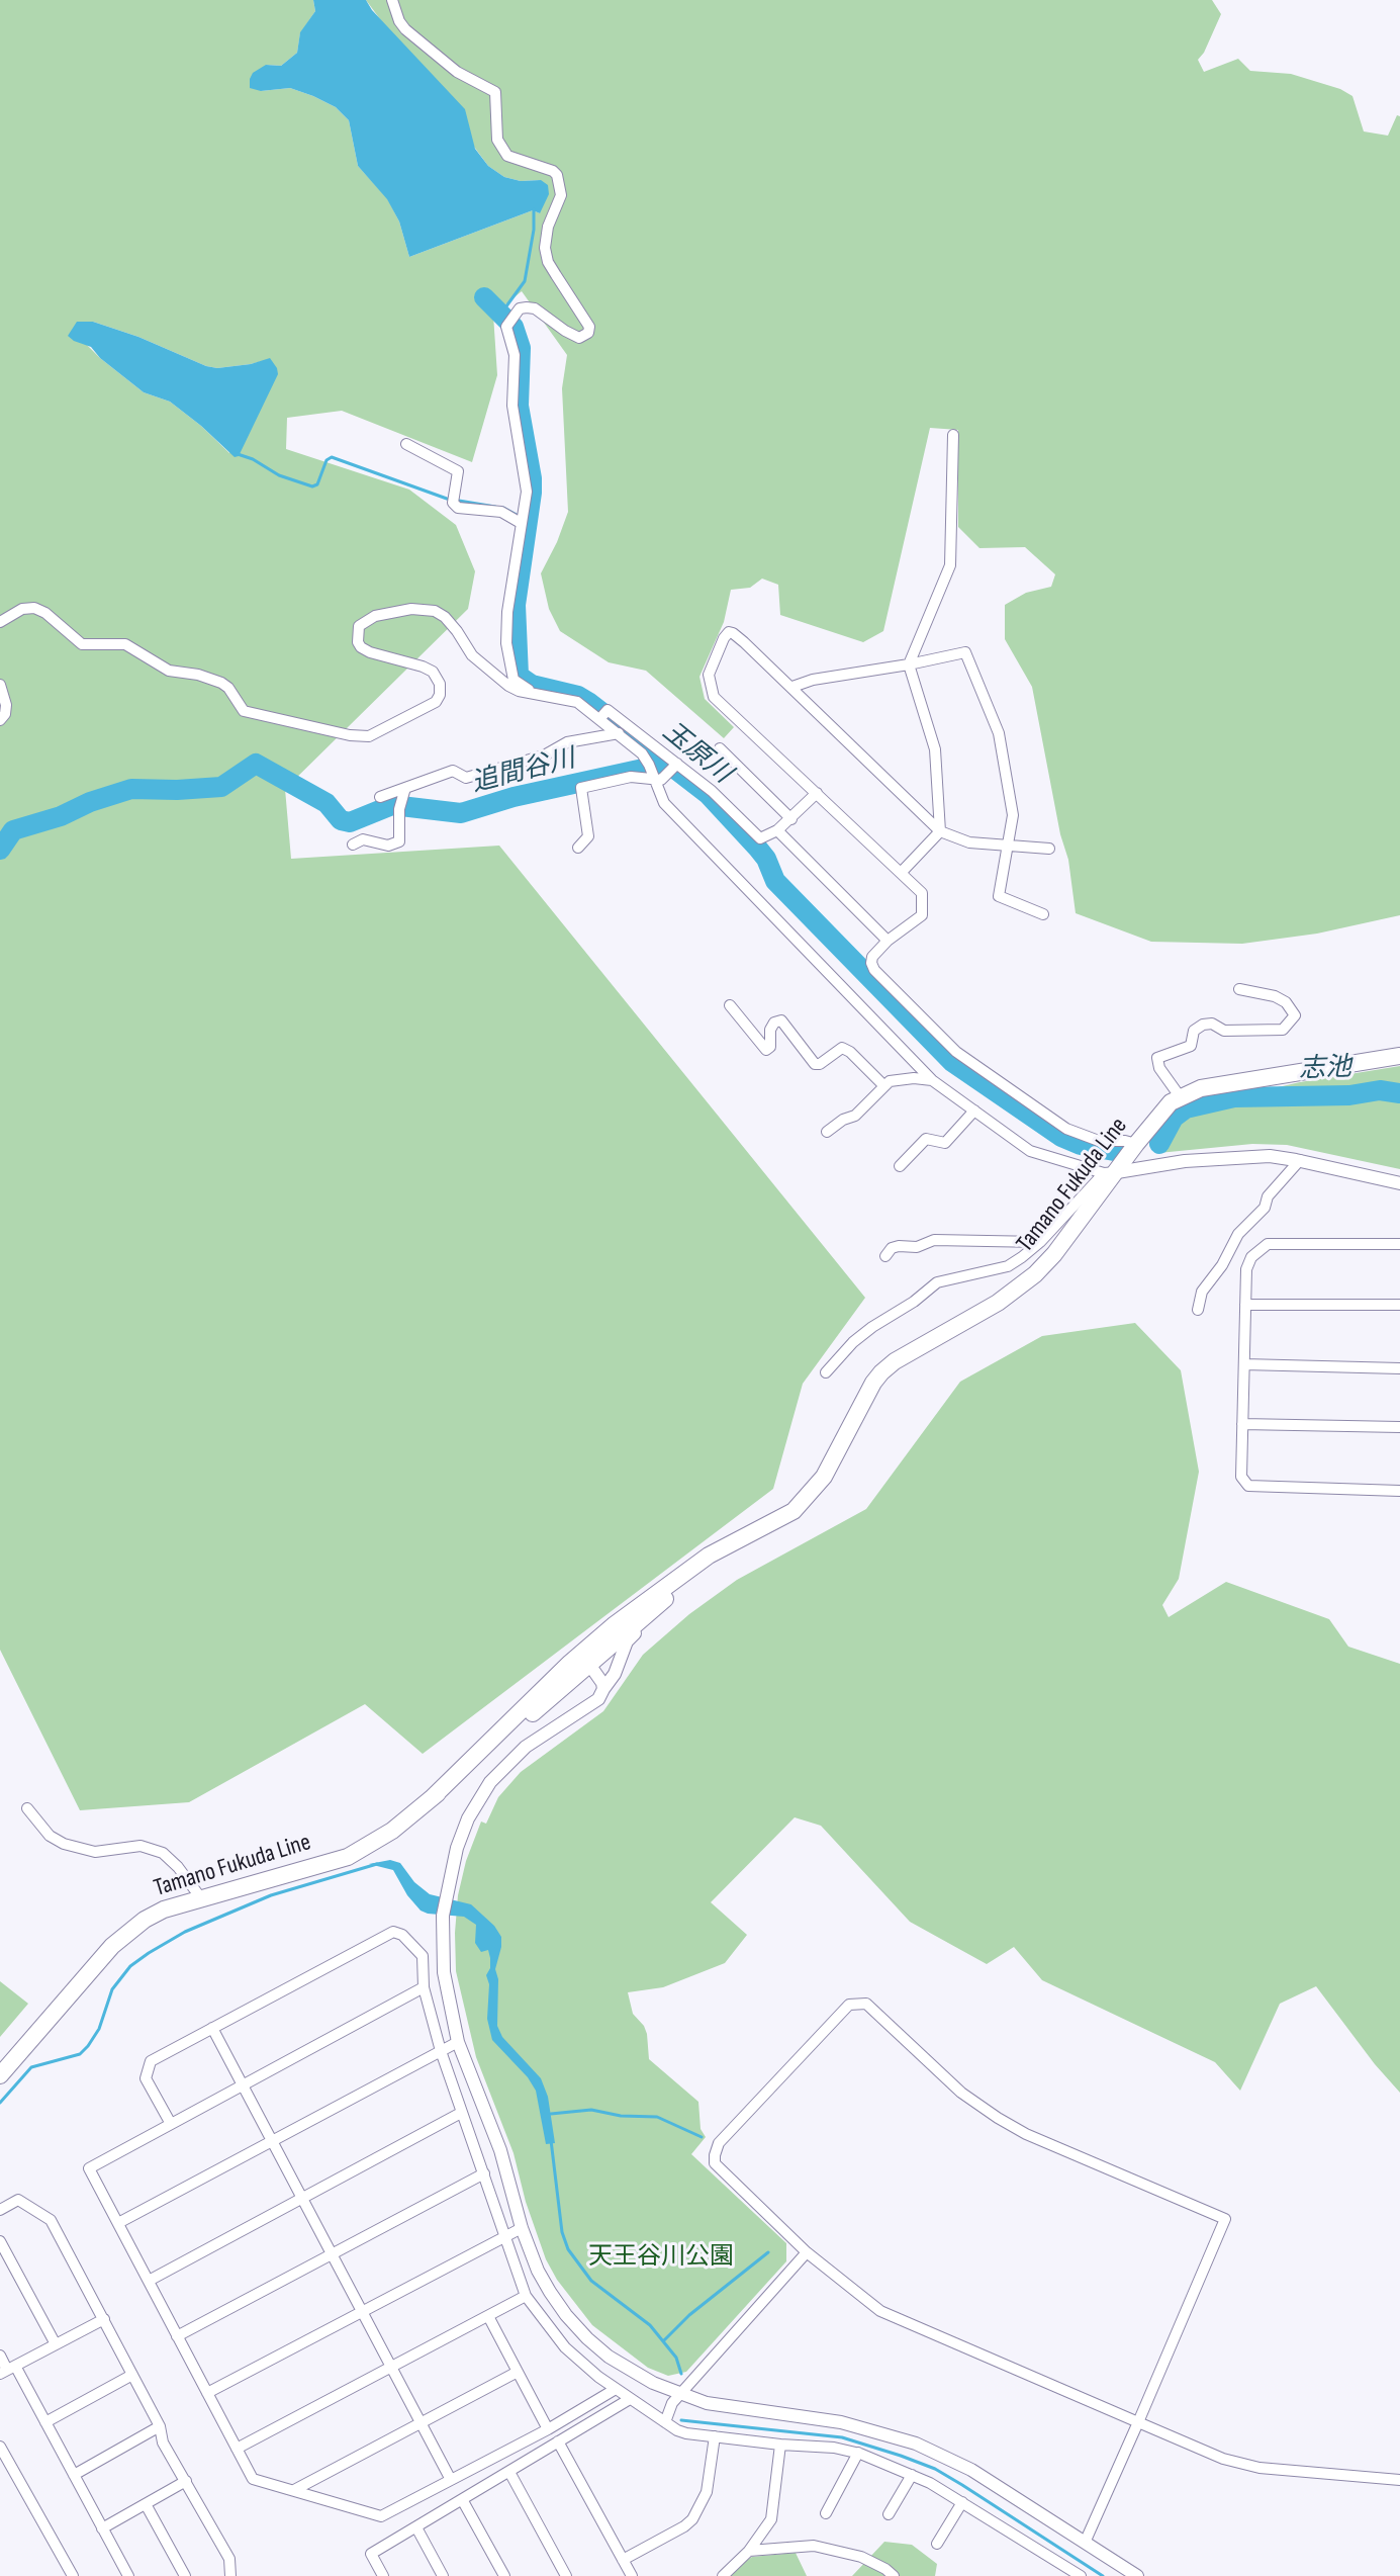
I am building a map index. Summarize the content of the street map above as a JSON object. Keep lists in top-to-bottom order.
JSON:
{
  "streets": {
    "main road": ["Tamano Fukuda Line"]
  },
  "water": ["玉原川", "追間谷川", "志池"],
  "parks": ["天王谷川公園"]
}
